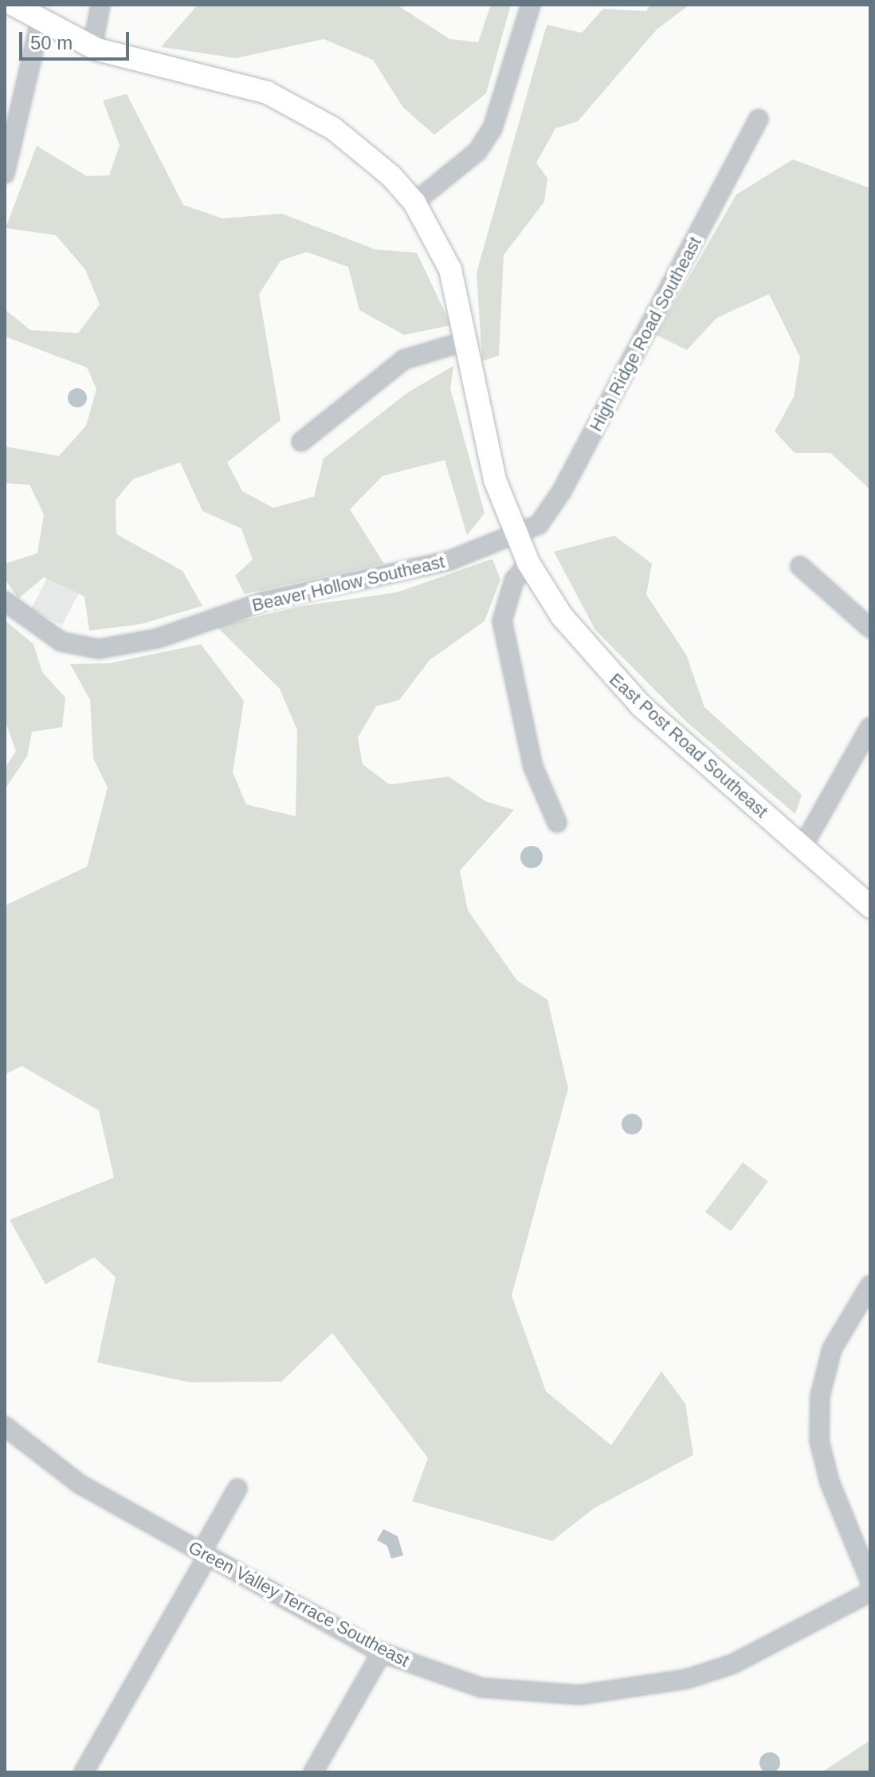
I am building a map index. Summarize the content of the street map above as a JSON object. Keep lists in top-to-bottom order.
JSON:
{
  "streets": {
    "main road": ["East Post Road Southeast"],
    "street": ["High Ridge Road Southeast", "Beaver Hollow Southeast", "Green Valley Terrace Southeast"]
  },
  "crossings": [
    ["High Ridge Road Southeast", "Beaver Hollow Southeast"],
    ["High Ridge Road Southeast", "East Post Road Southeast"],
    ["Beaver Hollow Southeast", "East Post Road Southeast"]
  ],
  "scale_bar": "50 m"
}
